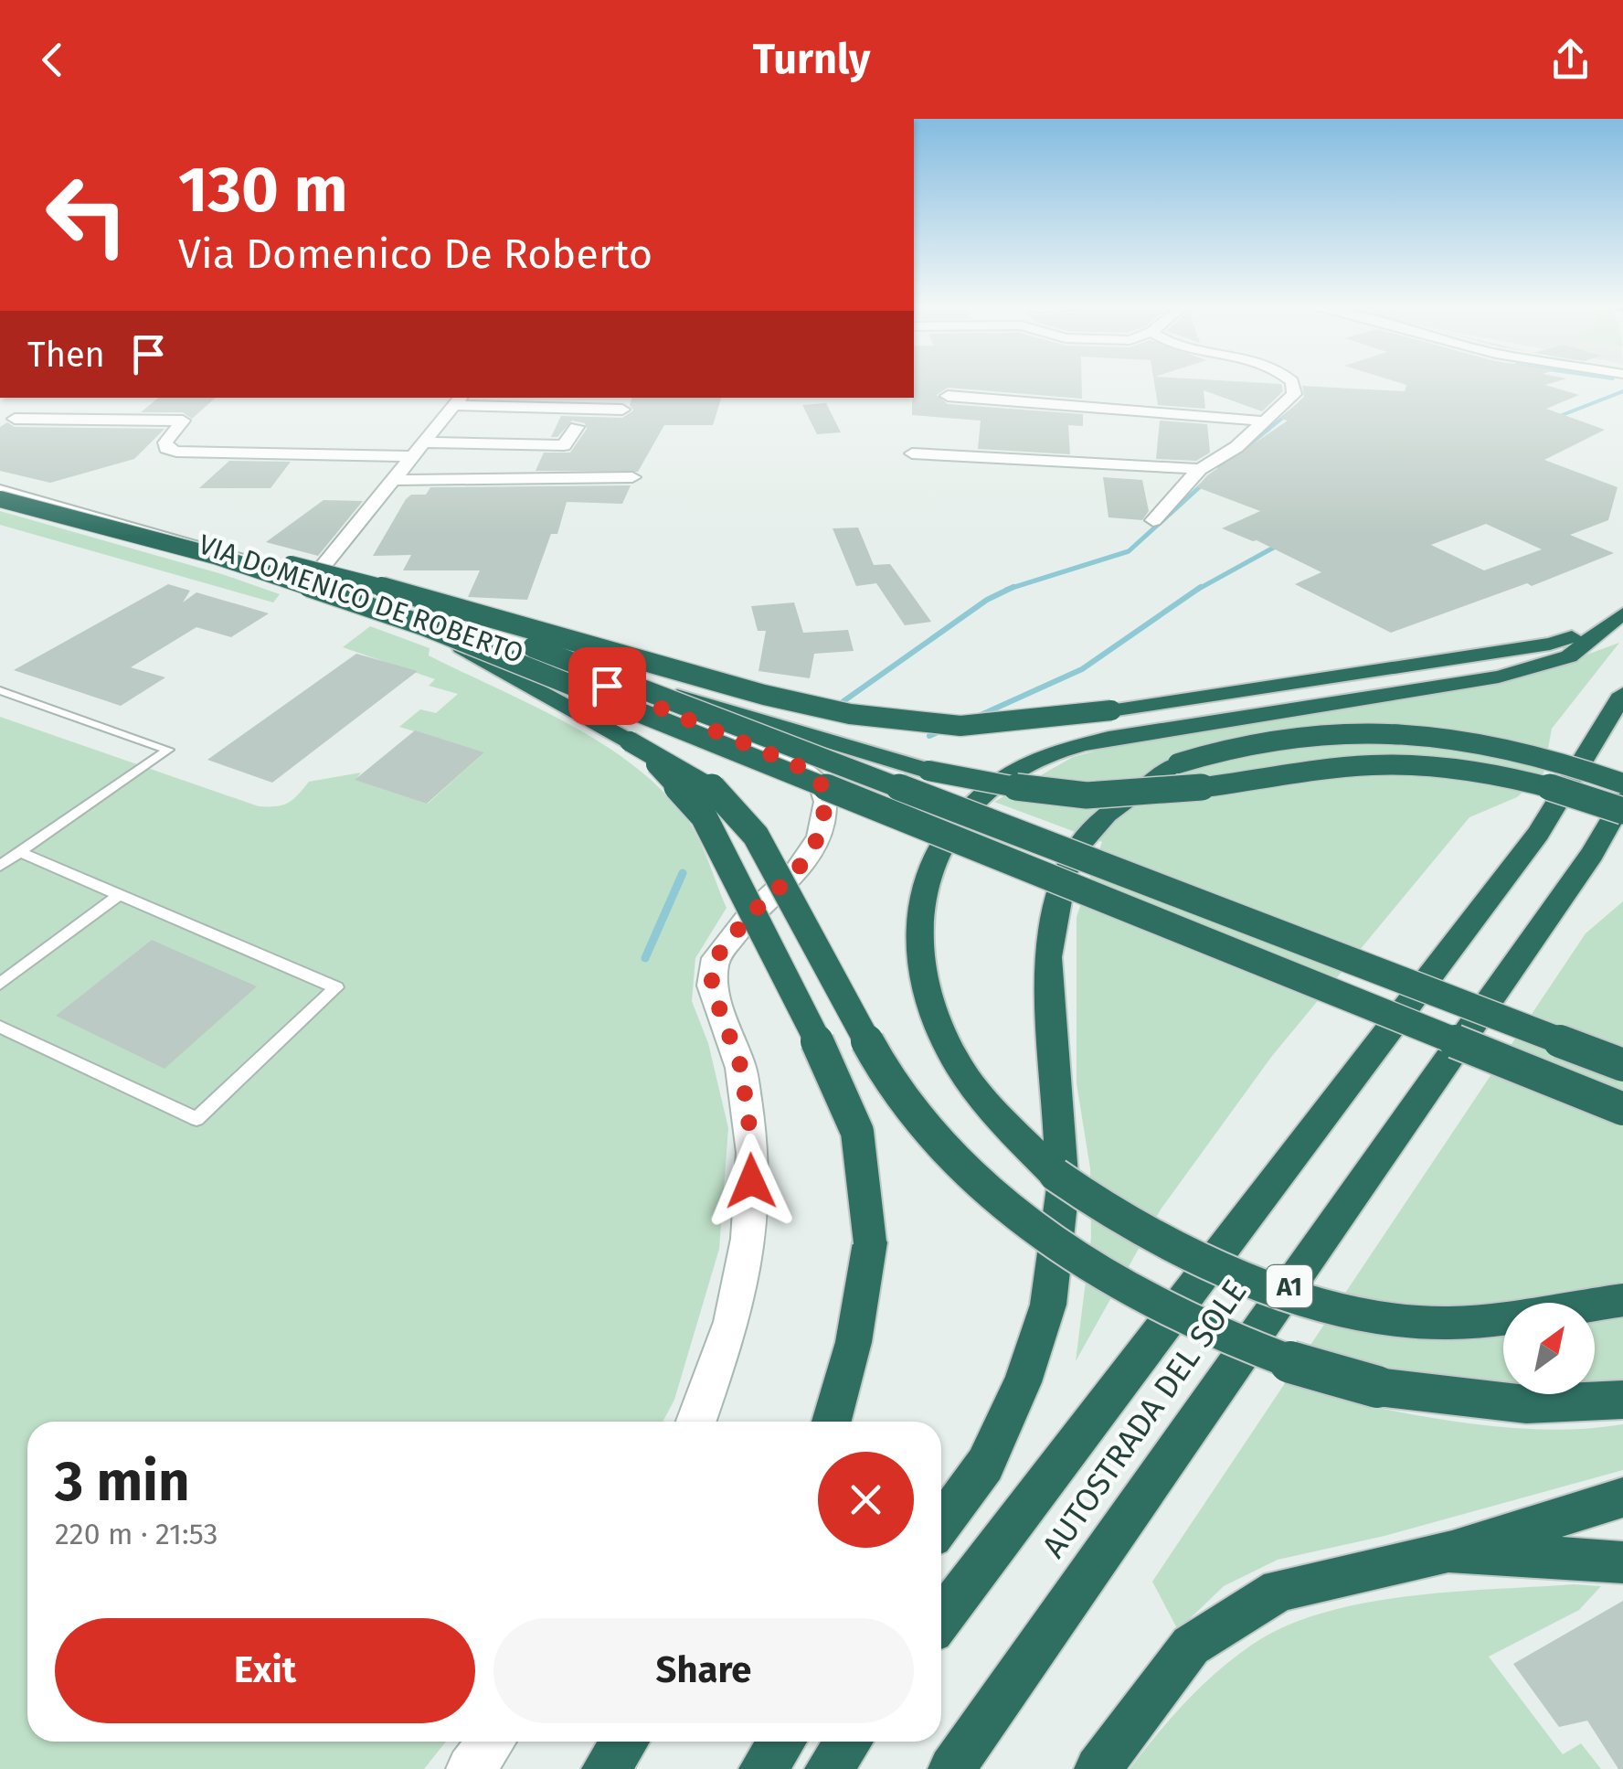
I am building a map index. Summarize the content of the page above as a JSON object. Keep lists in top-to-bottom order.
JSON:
{
  "streets": {
    "highway": ["A1", "AUTOSTRADA DEL SOLE"],
    "street": ["VIA DOMENICO DE ROBERTO"]
  },
  "north": "top right",
  "page": {
    "header": "Turnly",
    "turn": ["130 m", "Via Domenico De Roberto"],
    "then": "Then",
    "heading": ["3 min", "220 m · 21:53"],
    "buttons": ["Exit", "Share"]
  }
}
